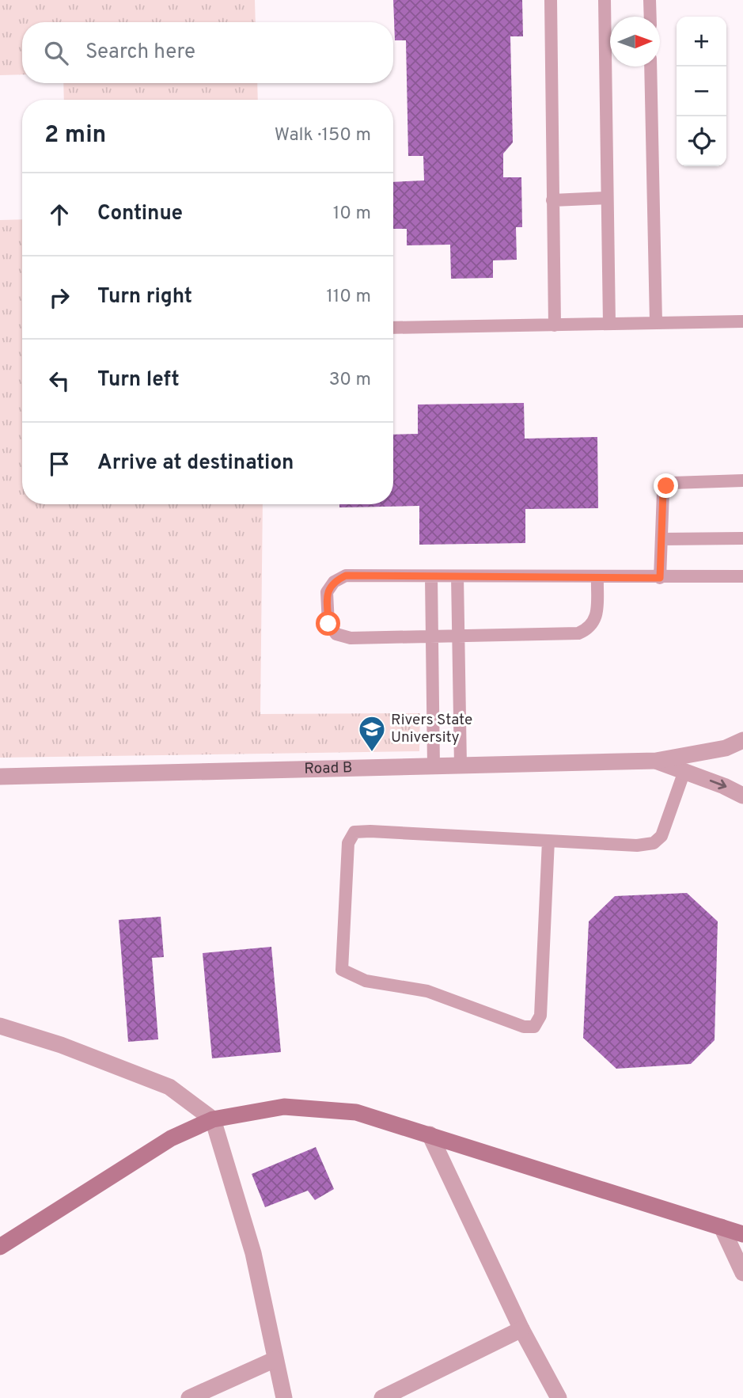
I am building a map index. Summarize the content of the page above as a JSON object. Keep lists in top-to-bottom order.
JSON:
{
  "streets": {
    "street": ["Road B"]
  },
  "places": {
    "school or university": ["Rivers State University"]
  },
  "north": "right",
  "page": {
    "map_buttons": ["+", "−"],
    "search": "Search here",
    "heading": ["2 min", "Walk · 150 m"],
    "list": [
      ["Continue", "10 m"],
      ["Turn right", "110 m"],
      ["Turn left", "30 m"],
      "Arrive at destination"
    ]
  }
}
